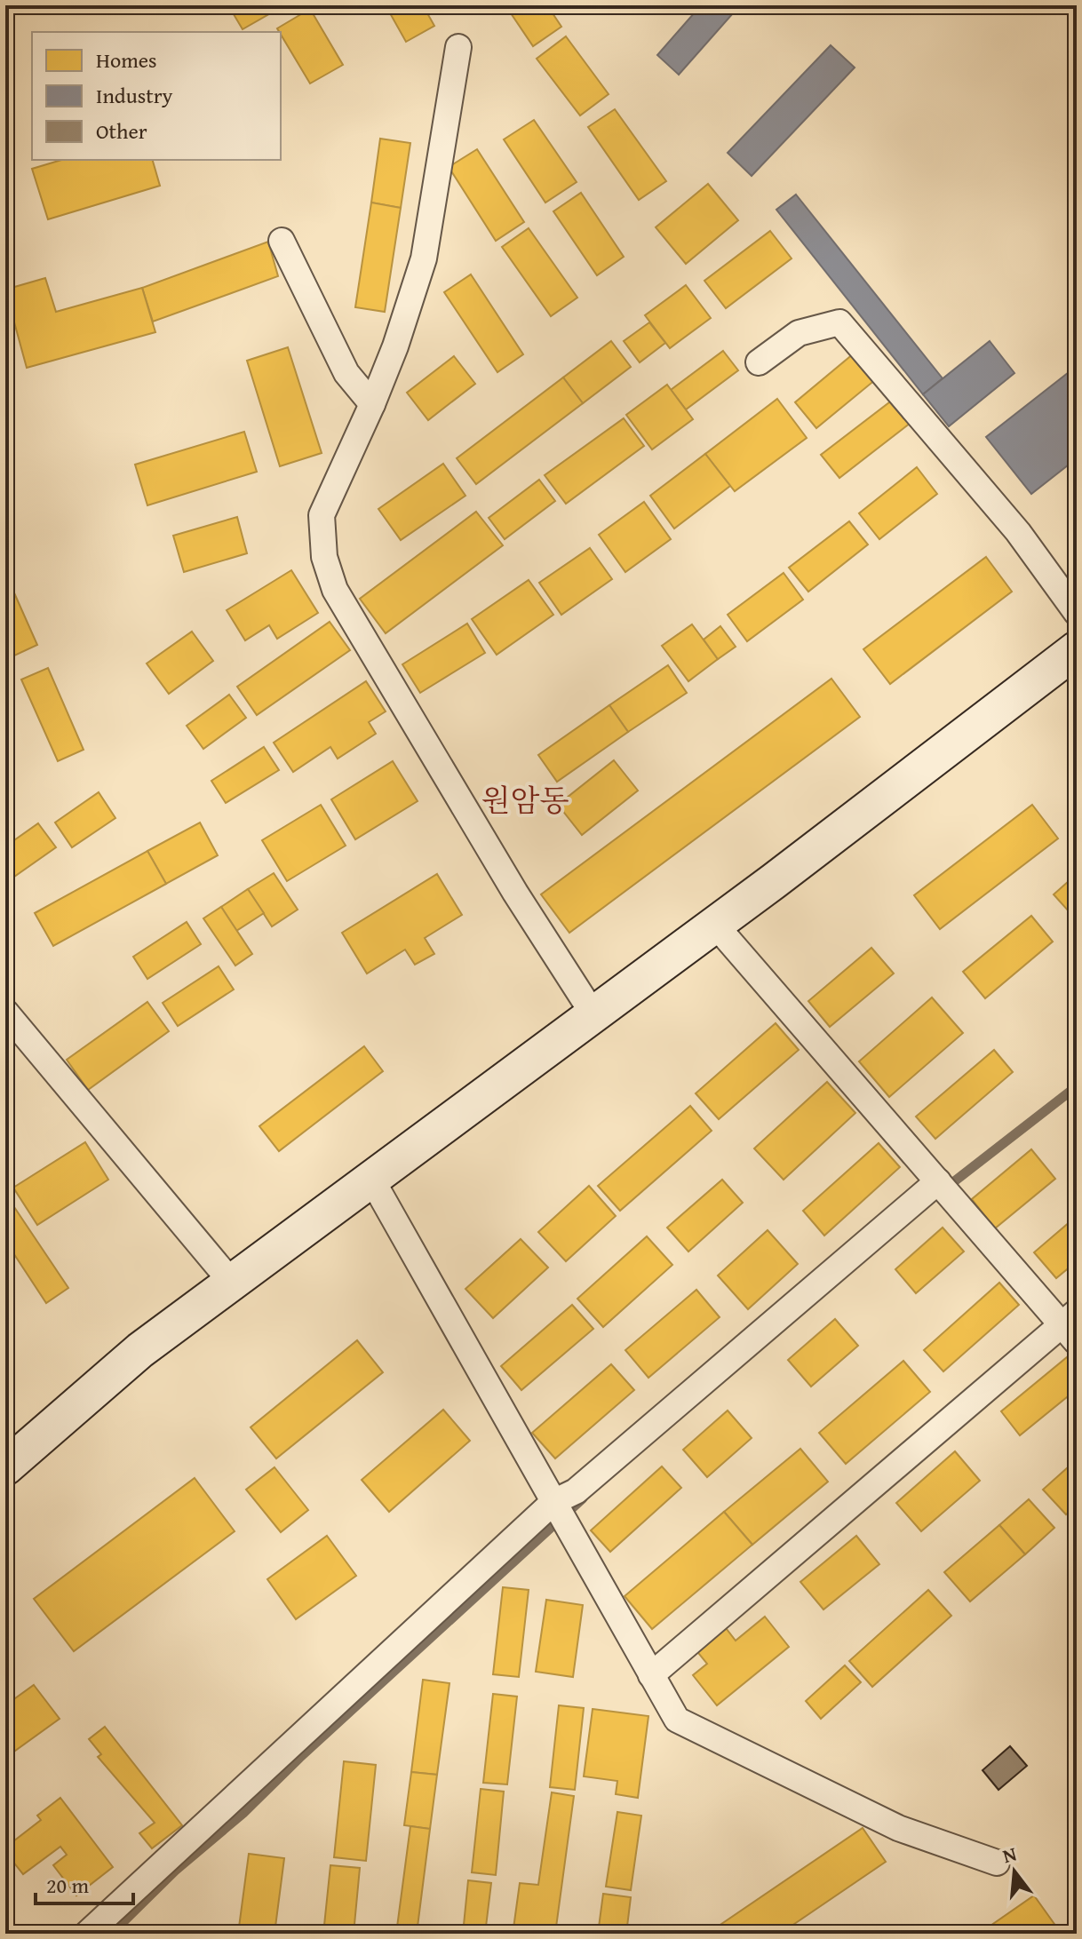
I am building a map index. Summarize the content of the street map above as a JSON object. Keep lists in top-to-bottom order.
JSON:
{
  "districts": ["원암동"],
  "legend": ["Homes", "Industry", "Other"],
  "scale_bar": "20 m",
  "north": "top"
}
